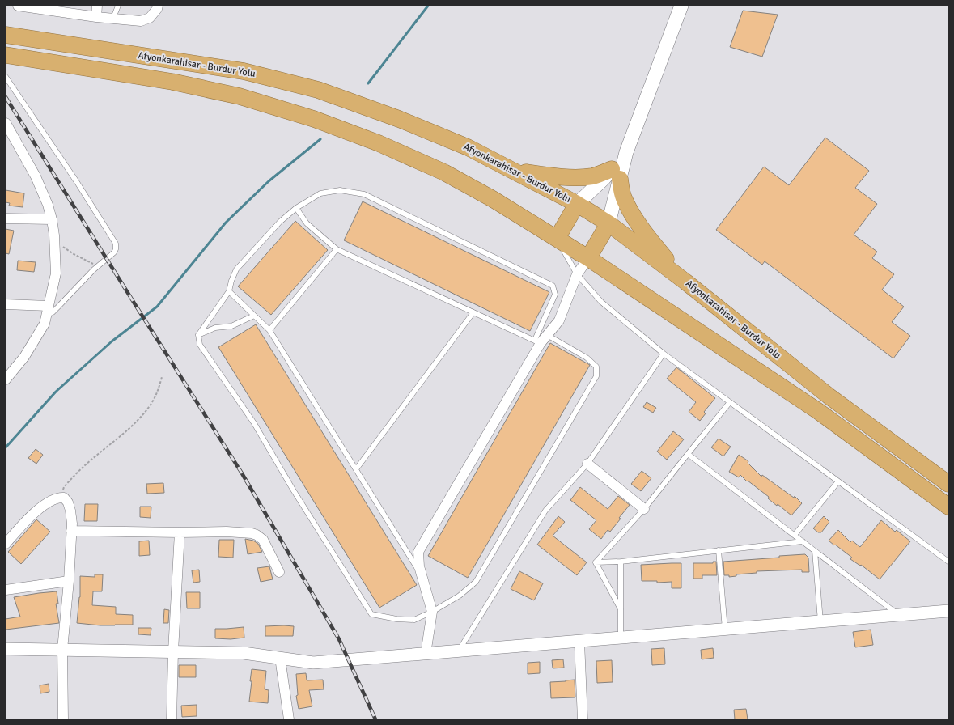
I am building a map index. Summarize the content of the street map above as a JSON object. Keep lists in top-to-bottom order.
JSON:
{
  "streets": {
    "highway": ["Afyonkarahisar - Burdur Yolu"]
  }
}
